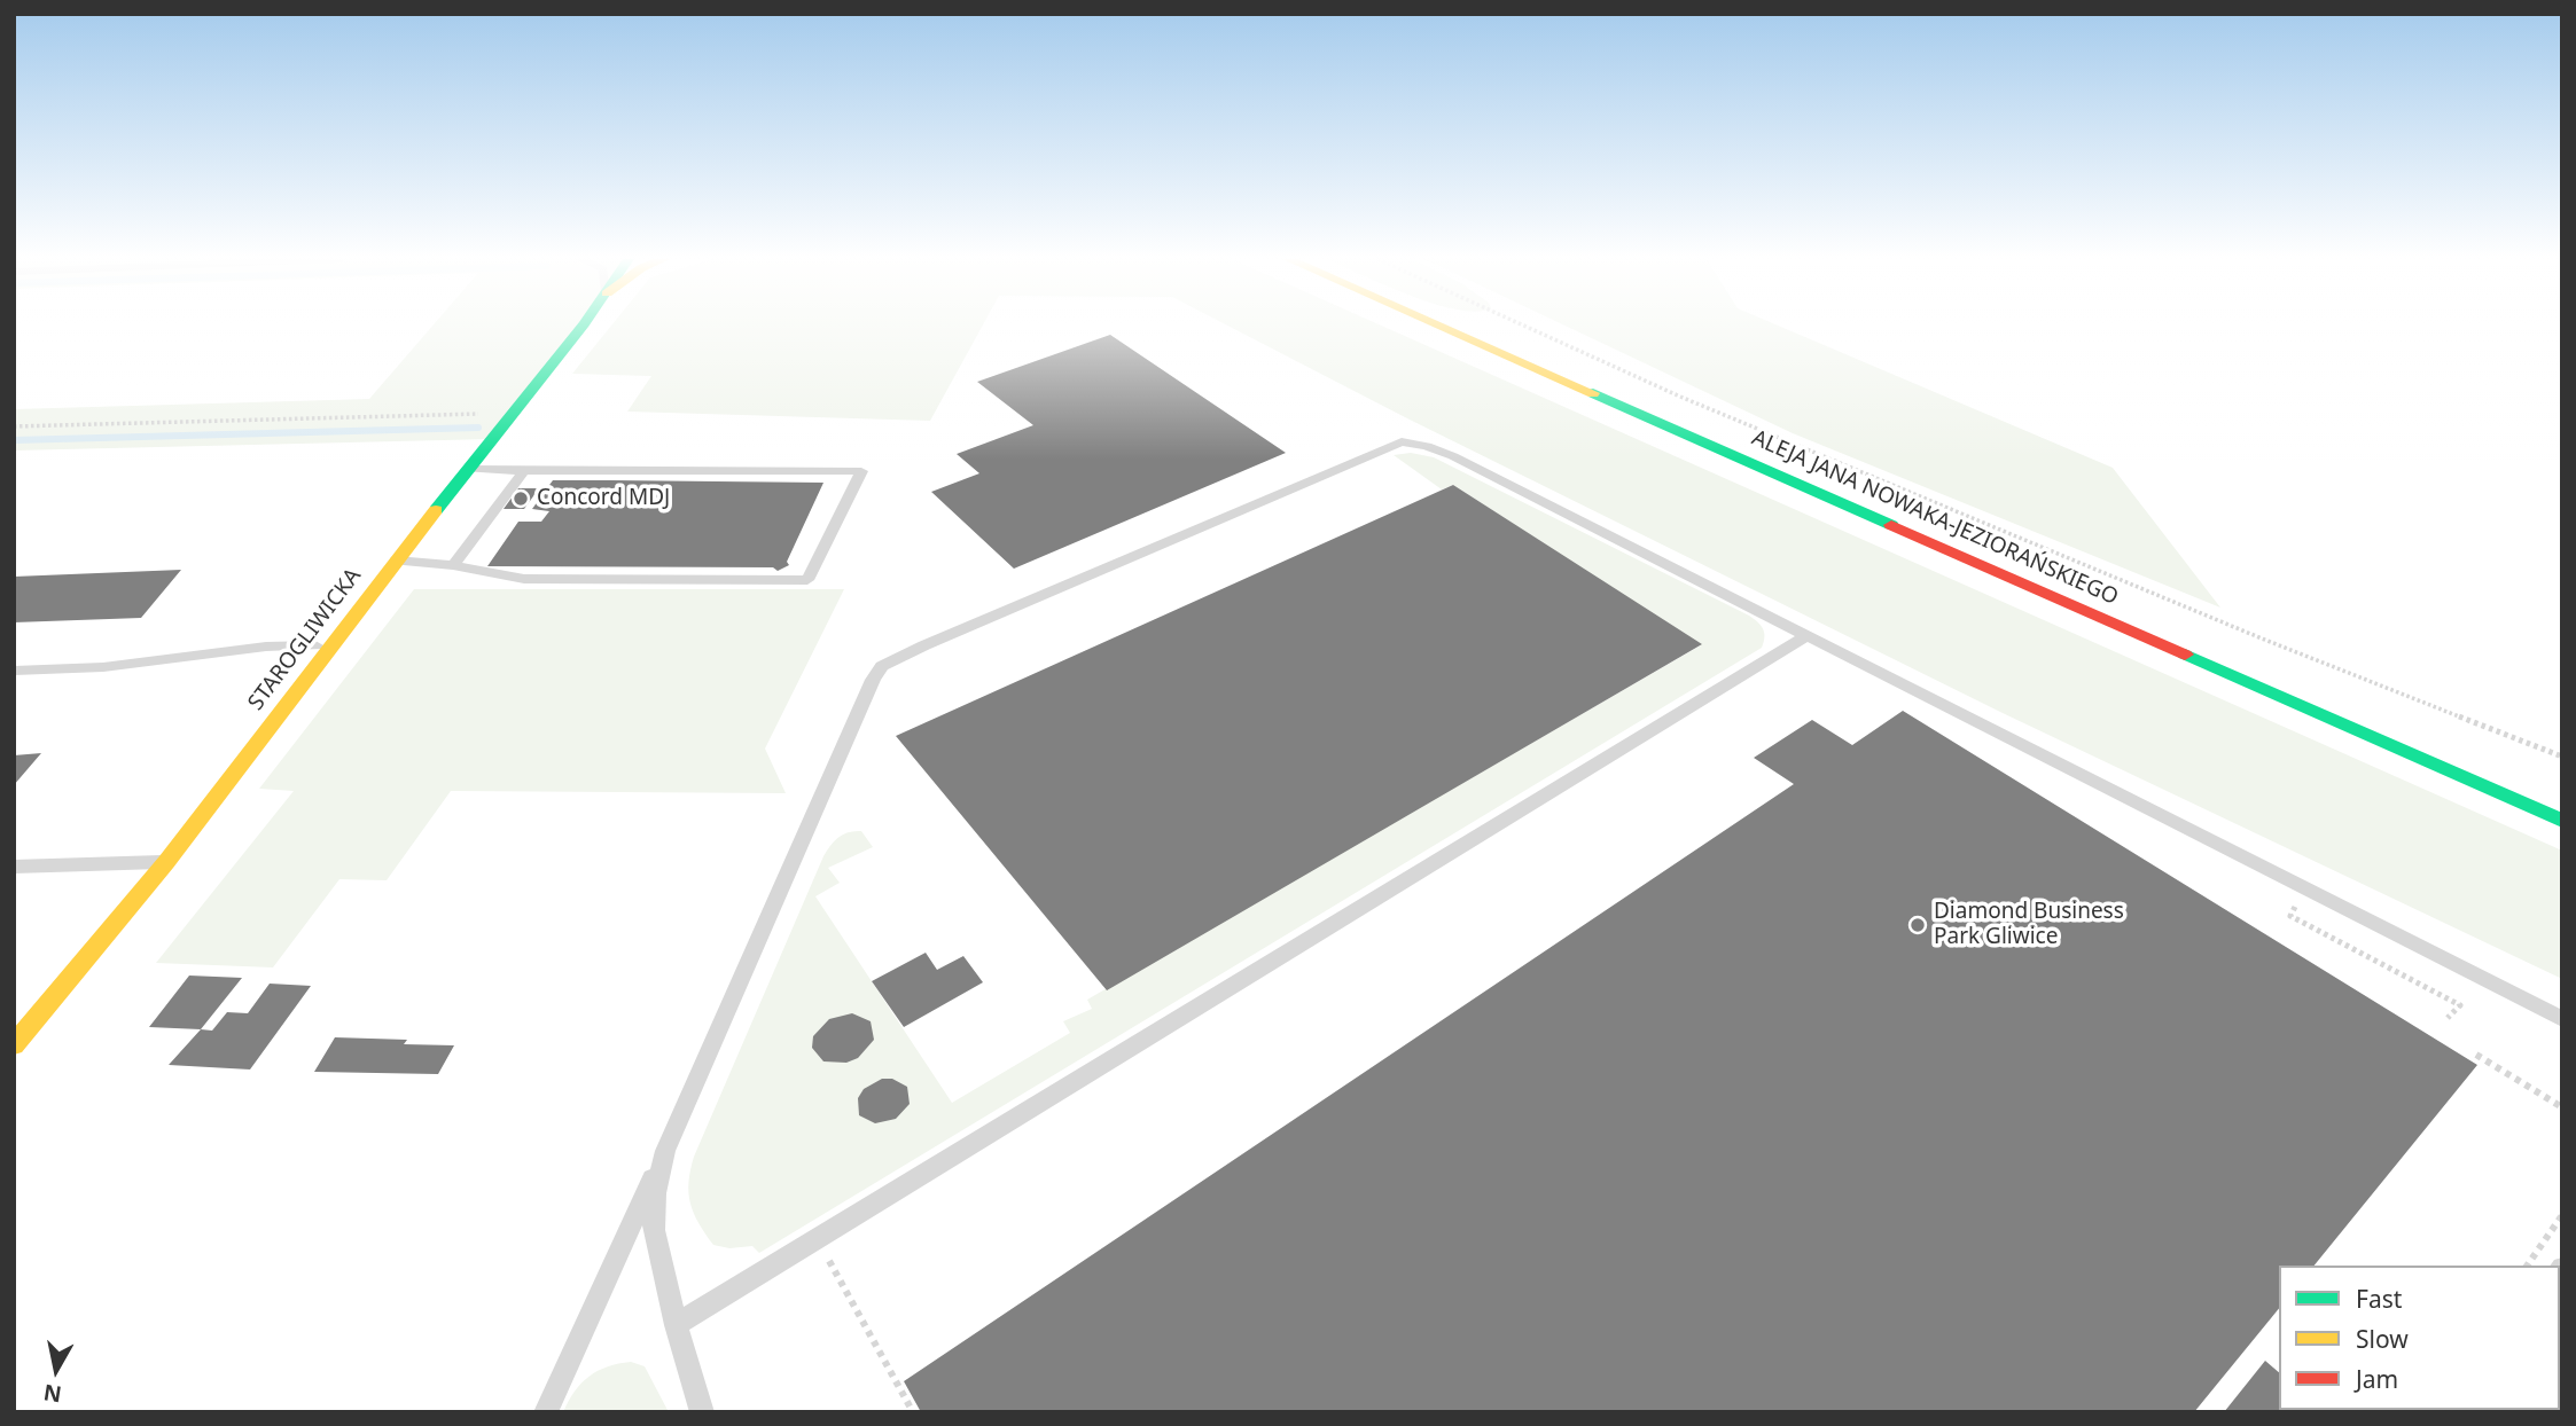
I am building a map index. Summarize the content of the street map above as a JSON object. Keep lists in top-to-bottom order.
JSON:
{
  "streets": {
    "main road": ["ALEJA JANA NOWAKA-JEZIORAŃSKIEGO", "STAROGLIWICKA"]
  },
  "places": ["Concord MDJ", "Diamond Business Park Gliwice"],
  "legend": ["Fast", "Slow", "Jam"],
  "north": "bottom"
}
